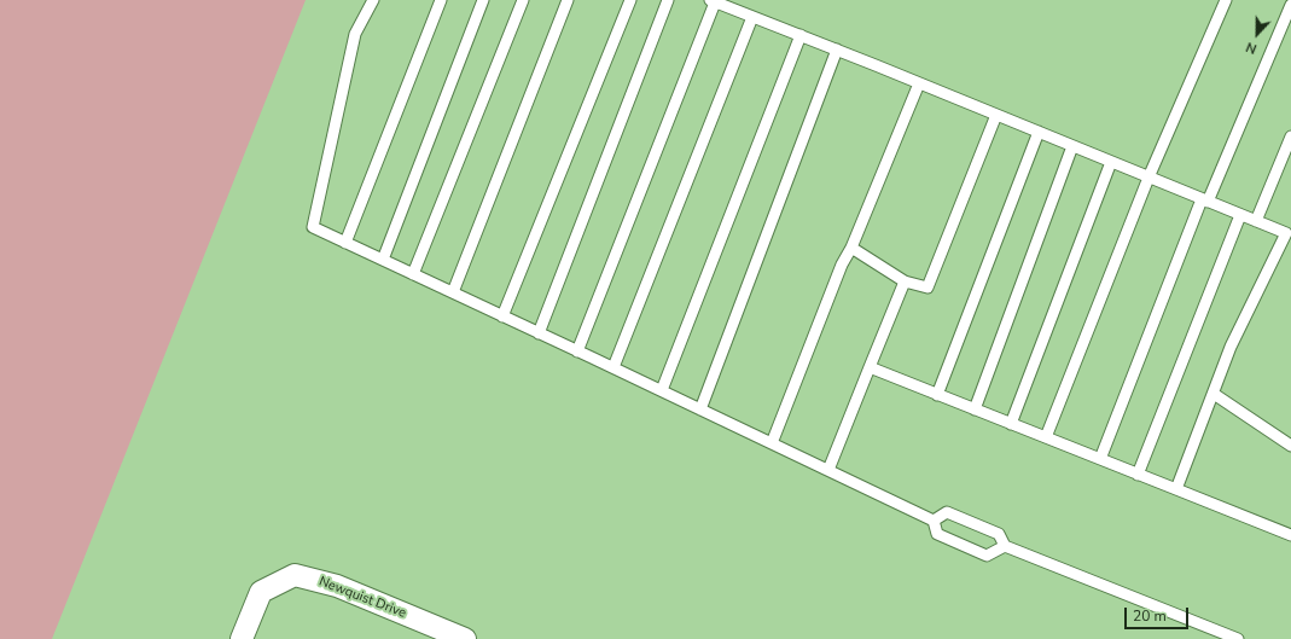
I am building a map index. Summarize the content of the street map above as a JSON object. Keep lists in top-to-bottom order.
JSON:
{
  "streets": {
    "street": ["Newquist Drive"]
  },
  "scale_bar": "20 m",
  "north": "bottom"
}
